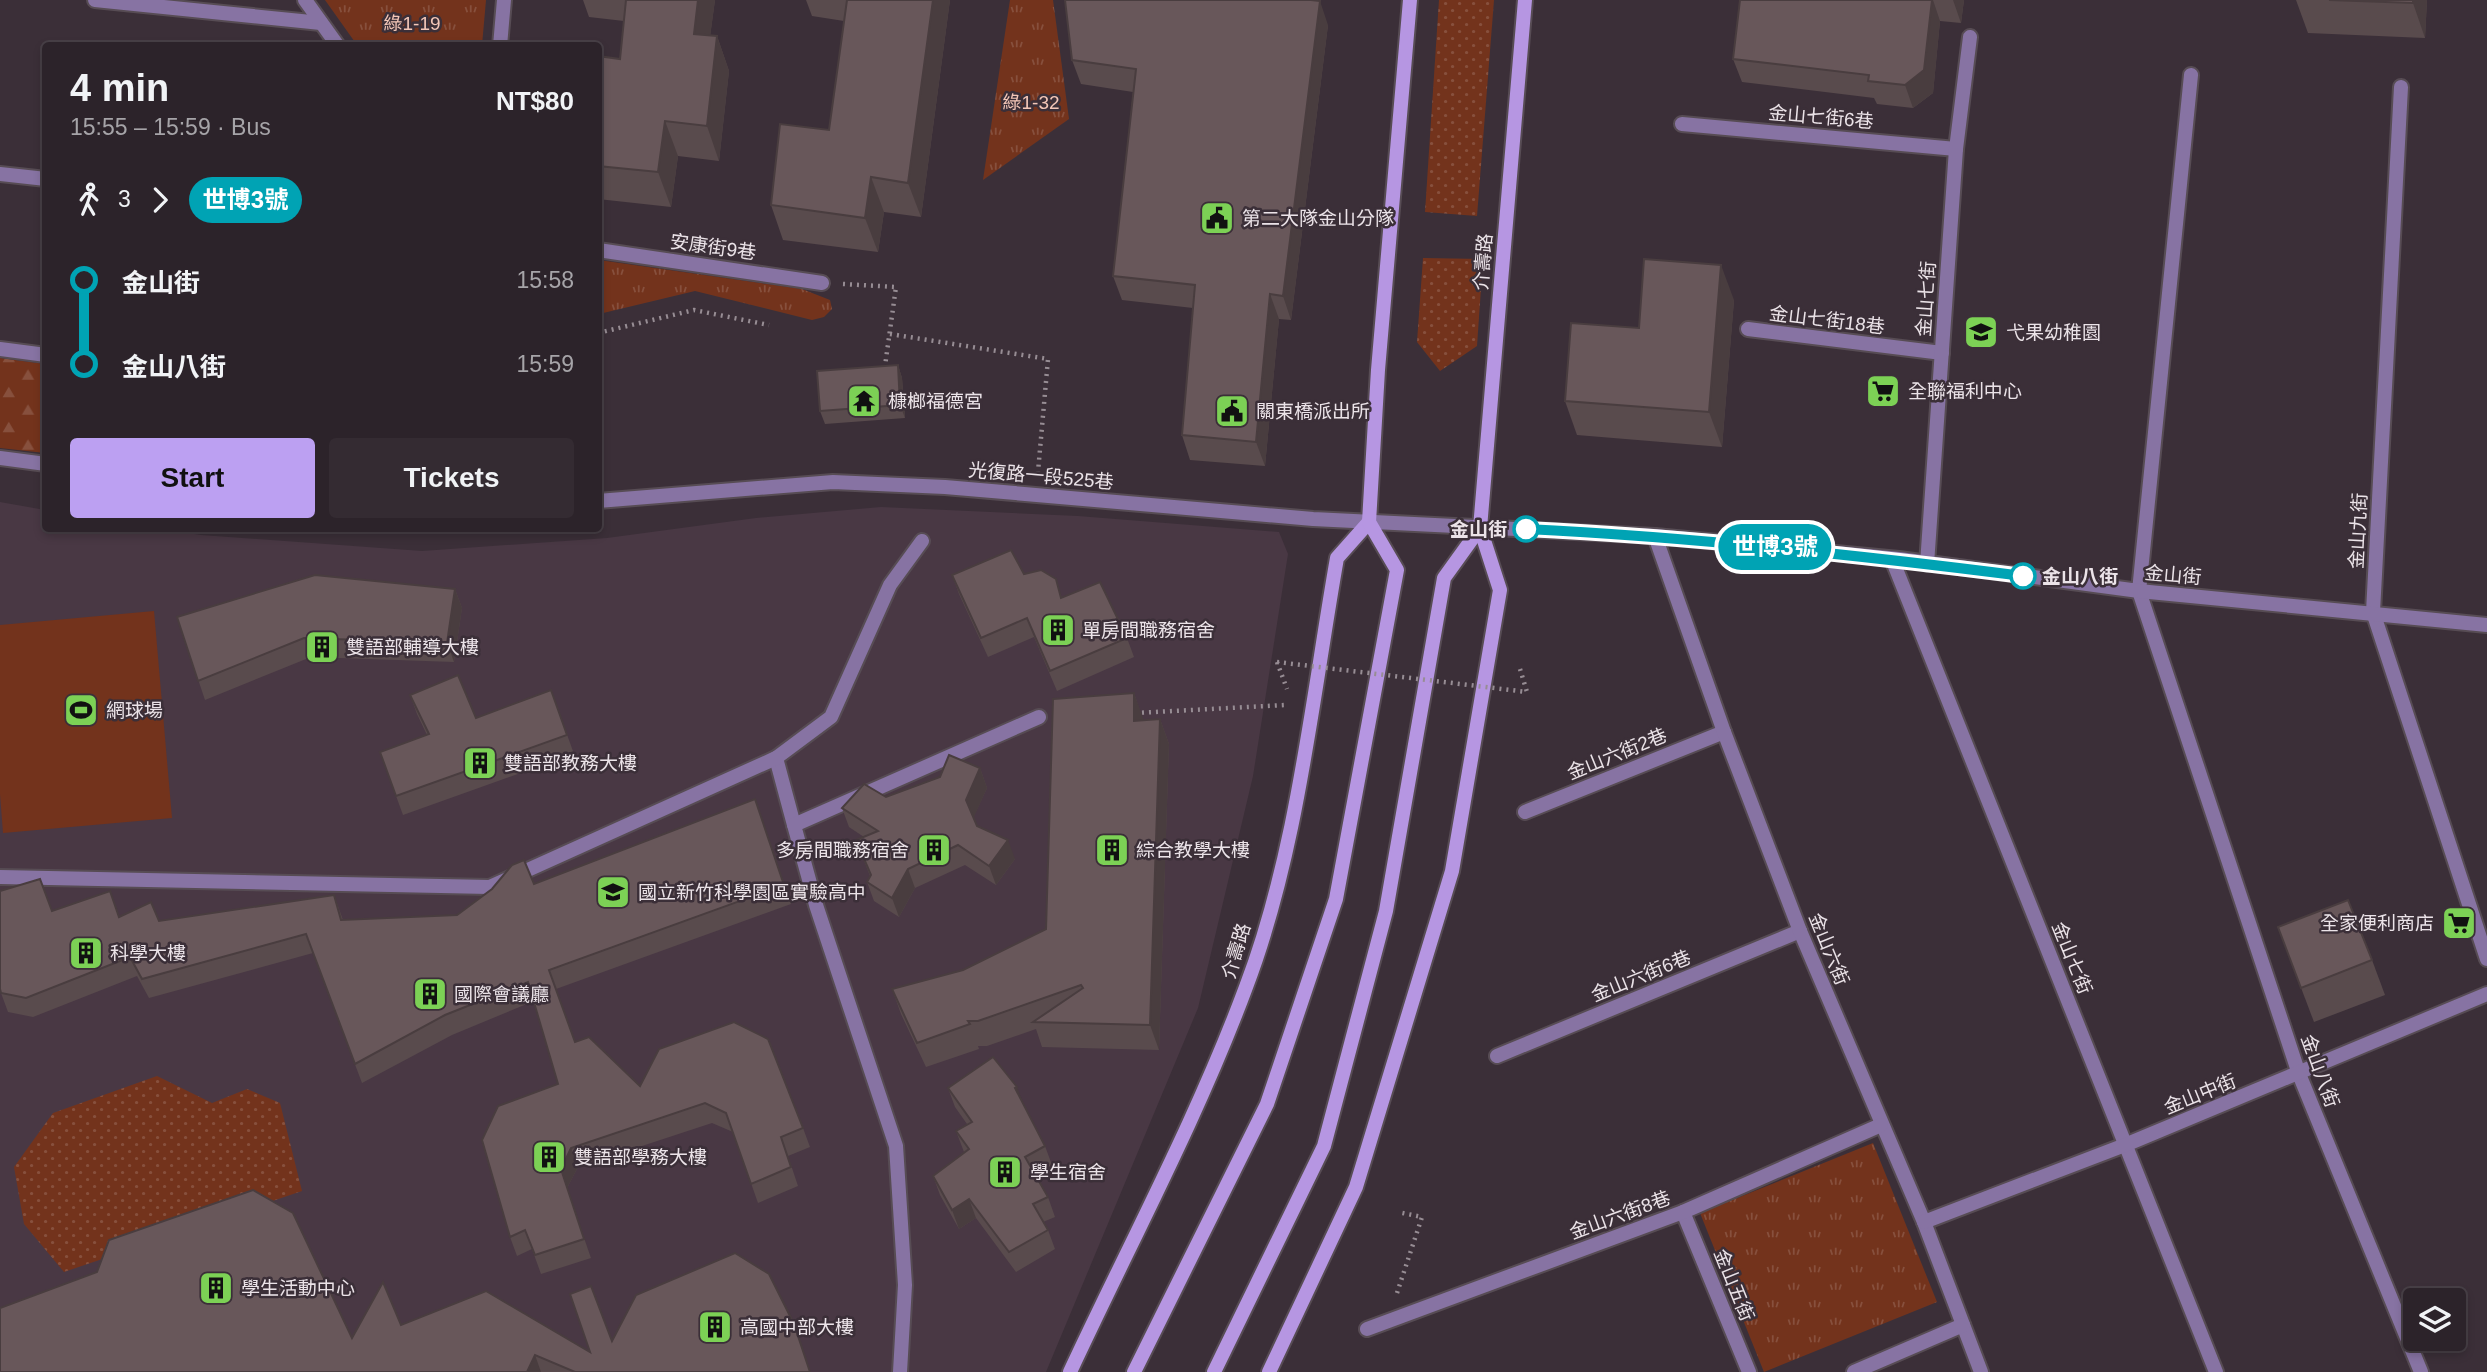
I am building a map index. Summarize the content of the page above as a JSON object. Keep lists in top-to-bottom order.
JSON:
{
  "streets": {
    "street": [
      "金山七街6巷",
      "安康街9巷",
      "介壽路",
      "金山七街",
      "金山七街18巷",
      "光復路一段525巷",
      "金山九街",
      "金山街",
      "金山六街2巷",
      "金山六街",
      "金山六街6巷",
      "金山八街",
      "金山中街",
      "金山六街8巷",
      "金山五街"
    ]
  },
  "crossings": [
    ["金山七街6巷", "金山七街"],
    ["介壽路", "光復路一段525巷"],
    ["介壽路", "金山街"],
    ["金山七街", "金山七街18巷"],
    ["金山七街", "金山街"],
    ["金山七街", "金山中街"],
    ["光復路一段525巷", "金山街"],
    ["金山九街", "金山街"],
    ["金山街", "金山六街"],
    ["金山街", "金山八街"],
    ["金山六街2巷", "金山六街"],
    ["金山六街", "金山六街6巷"],
    ["金山六街", "金山中街"],
    ["金山六街", "金山六街8巷"],
    ["金山八街", "金山中街"],
    ["金山六街8巷", "金山五街"]
  ],
  "parks": ["綠1-19", "綠1-32"],
  "places": {
    "public building": ["第二大隊金山分隊", "關東橋派出所"],
    "school or university": ["弋果幼稚園", "國立新竹科學園區實驗高中"],
    "supermarket": ["全聯福利中心", "全家便利商店"],
    "temple": ["槺榔福德宮"],
    "other": ["金山街", "金山八街"],
    "building": [
      "單房間職務宿舍",
      "雙語部輔導大樓",
      "雙語部教務大樓",
      "多房間職務宿舍",
      "綜合教學大樓",
      "科學大樓",
      "國際會議廳",
      "雙語部學務大樓",
      "學生宿舍",
      "學生活動中心",
      "高國中部大樓"
    ],
    "sports": ["網球場"]
  },
  "lines": ["bus line 世博3號"],
  "page": {
    "on_map": "世博3號",
    "heading": ["4 min", "15:55 – 15:59 · Bus", "NT$80"],
    "legs": ["3", "世博3號"],
    "list": [
      {
        "name": "金山街",
        "value": "15:58"
      },
      {
        "name": "金山八街",
        "value": "15:59"
      }
    ],
    "buttons": ["Start", "Tickets"]
  }
}
